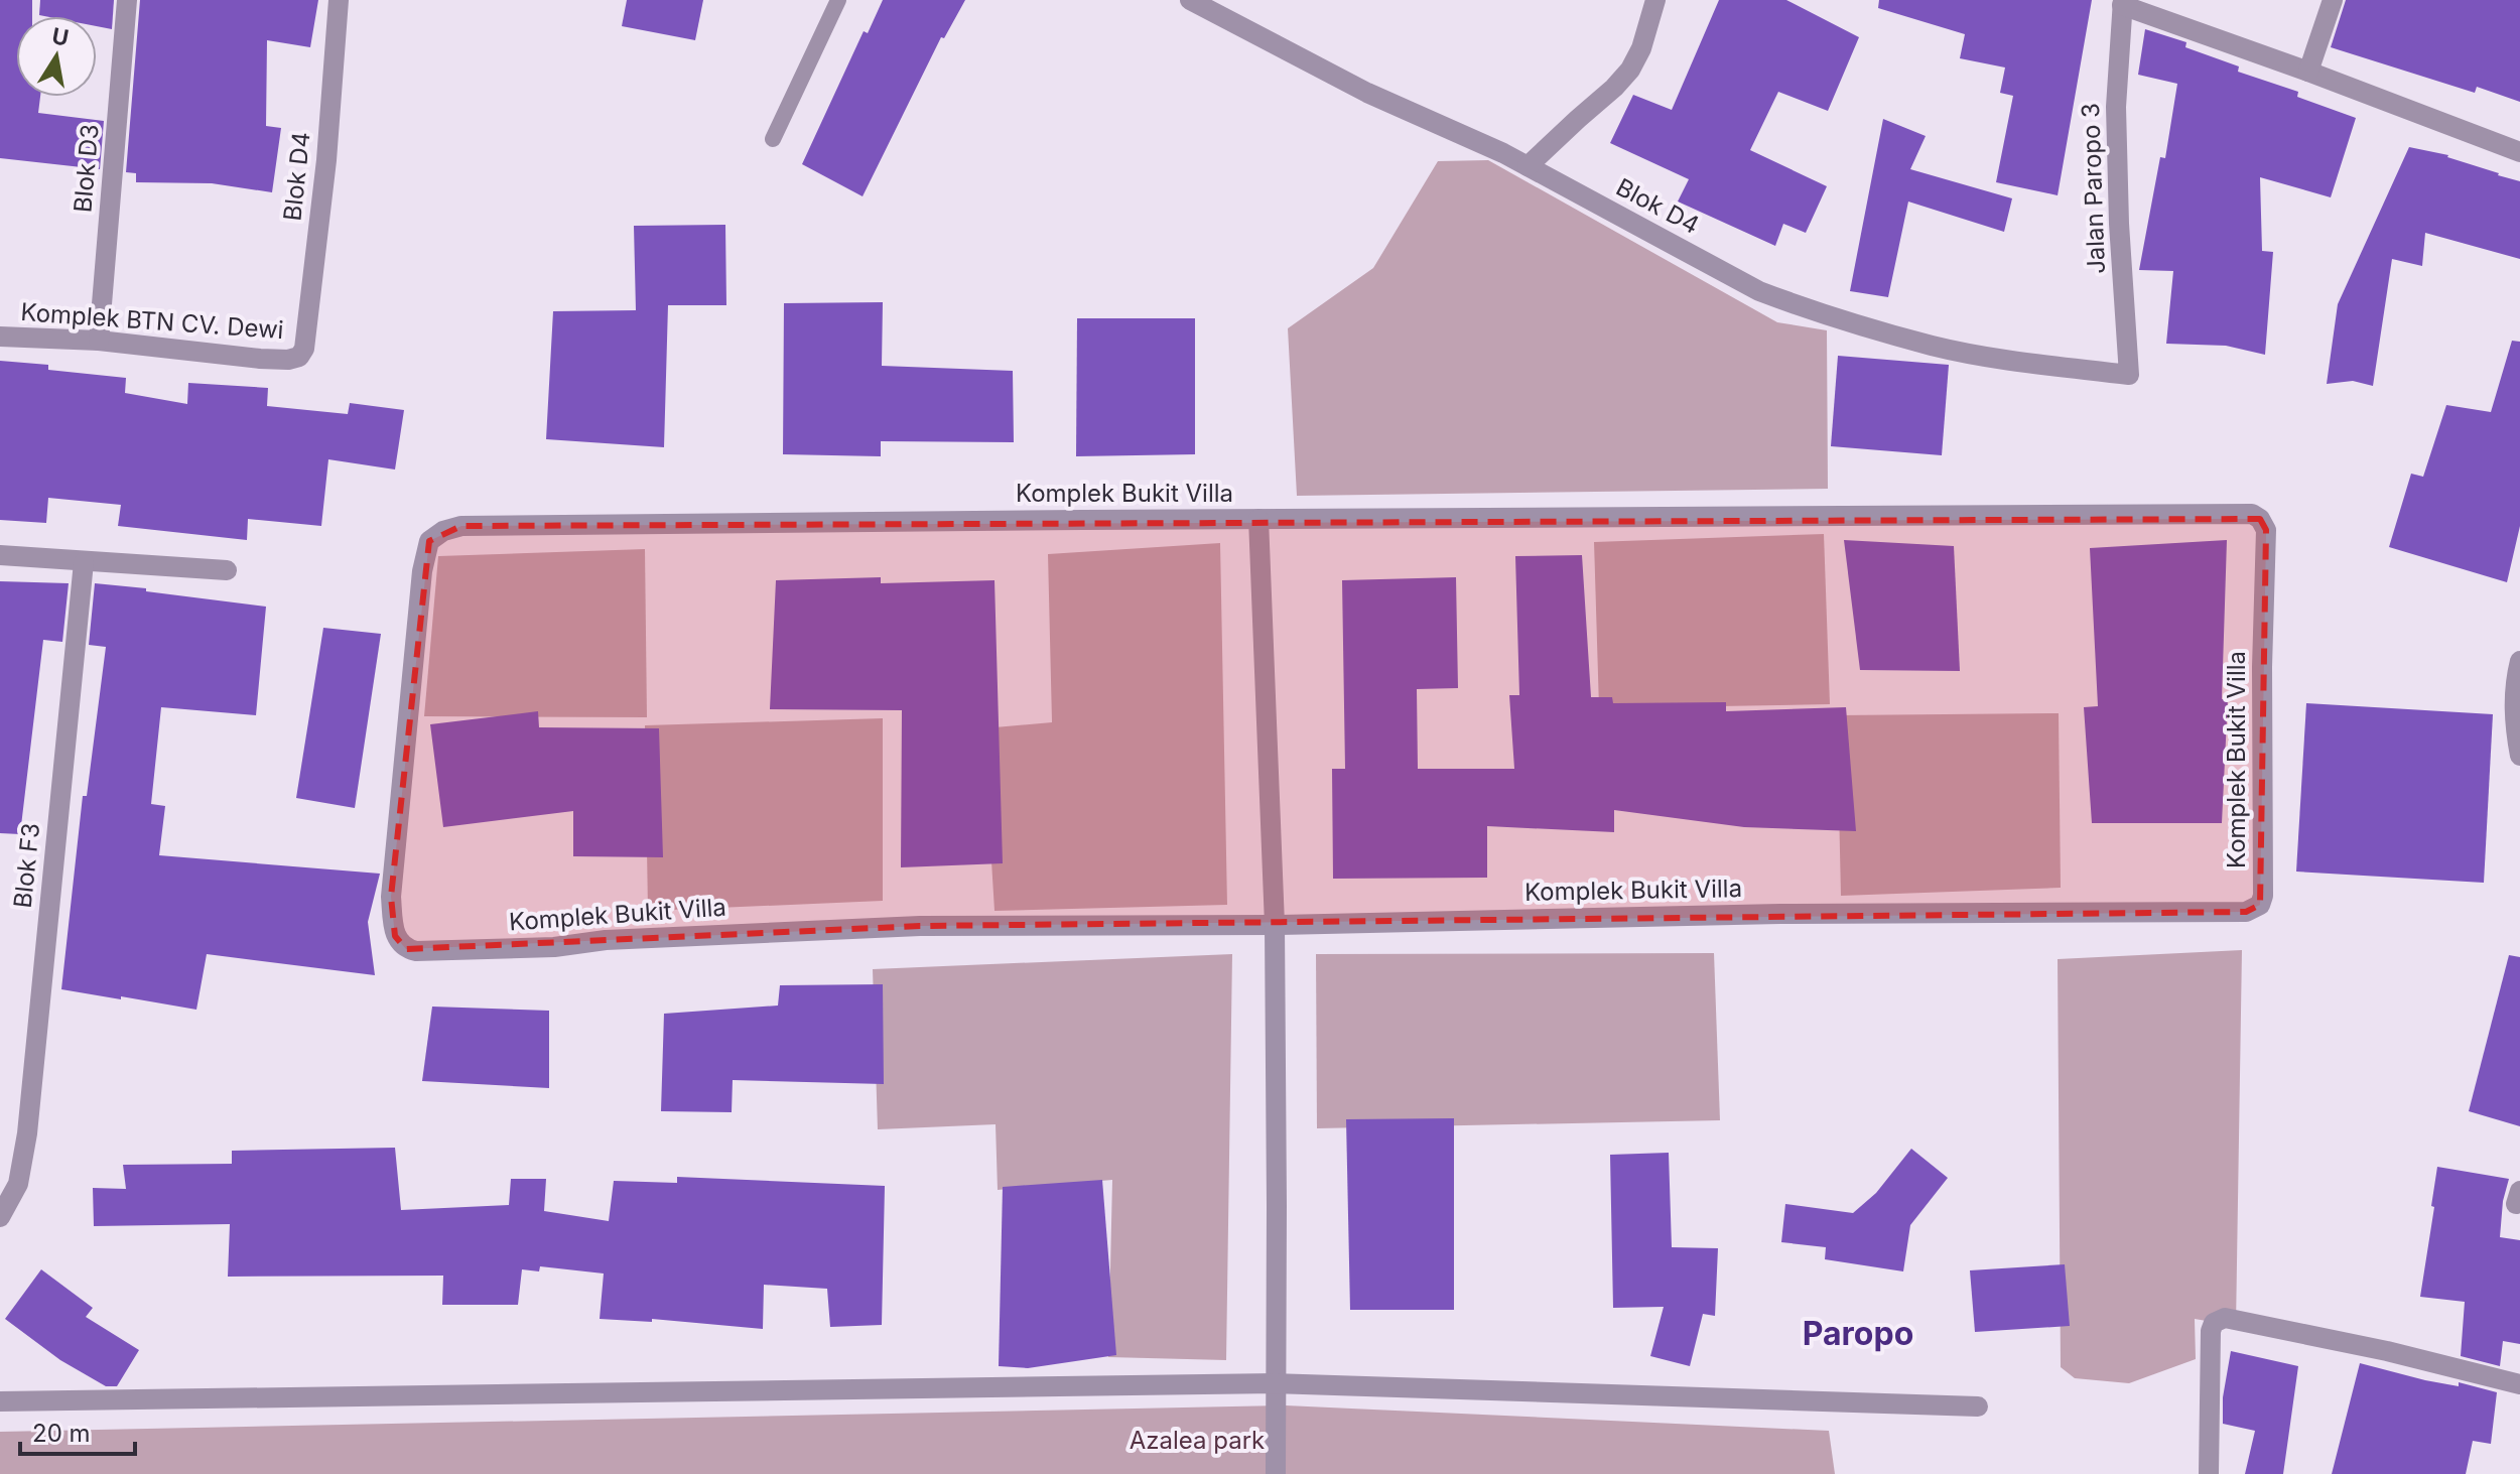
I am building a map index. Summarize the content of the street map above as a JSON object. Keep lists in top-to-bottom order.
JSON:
{
  "streets": {
    "street": [
      "Blok D3",
      "Blok D4",
      "Jalan Paropo 3",
      "Komplek BTN CV. Dewi",
      "Komplek Bukit Villa",
      "Blok F3"
    ]
  },
  "crossings": [
    ["Blok D3", "Komplek BTN CV. Dewi"],
    ["Blok D4", "Jalan Paropo 3"],
    ["Blok D4", "Komplek BTN CV. Dewi"]
  ],
  "districts": ["Paropo"],
  "parks": ["Azalea park"],
  "scale_bar": "20 m",
  "north": "top"
}
